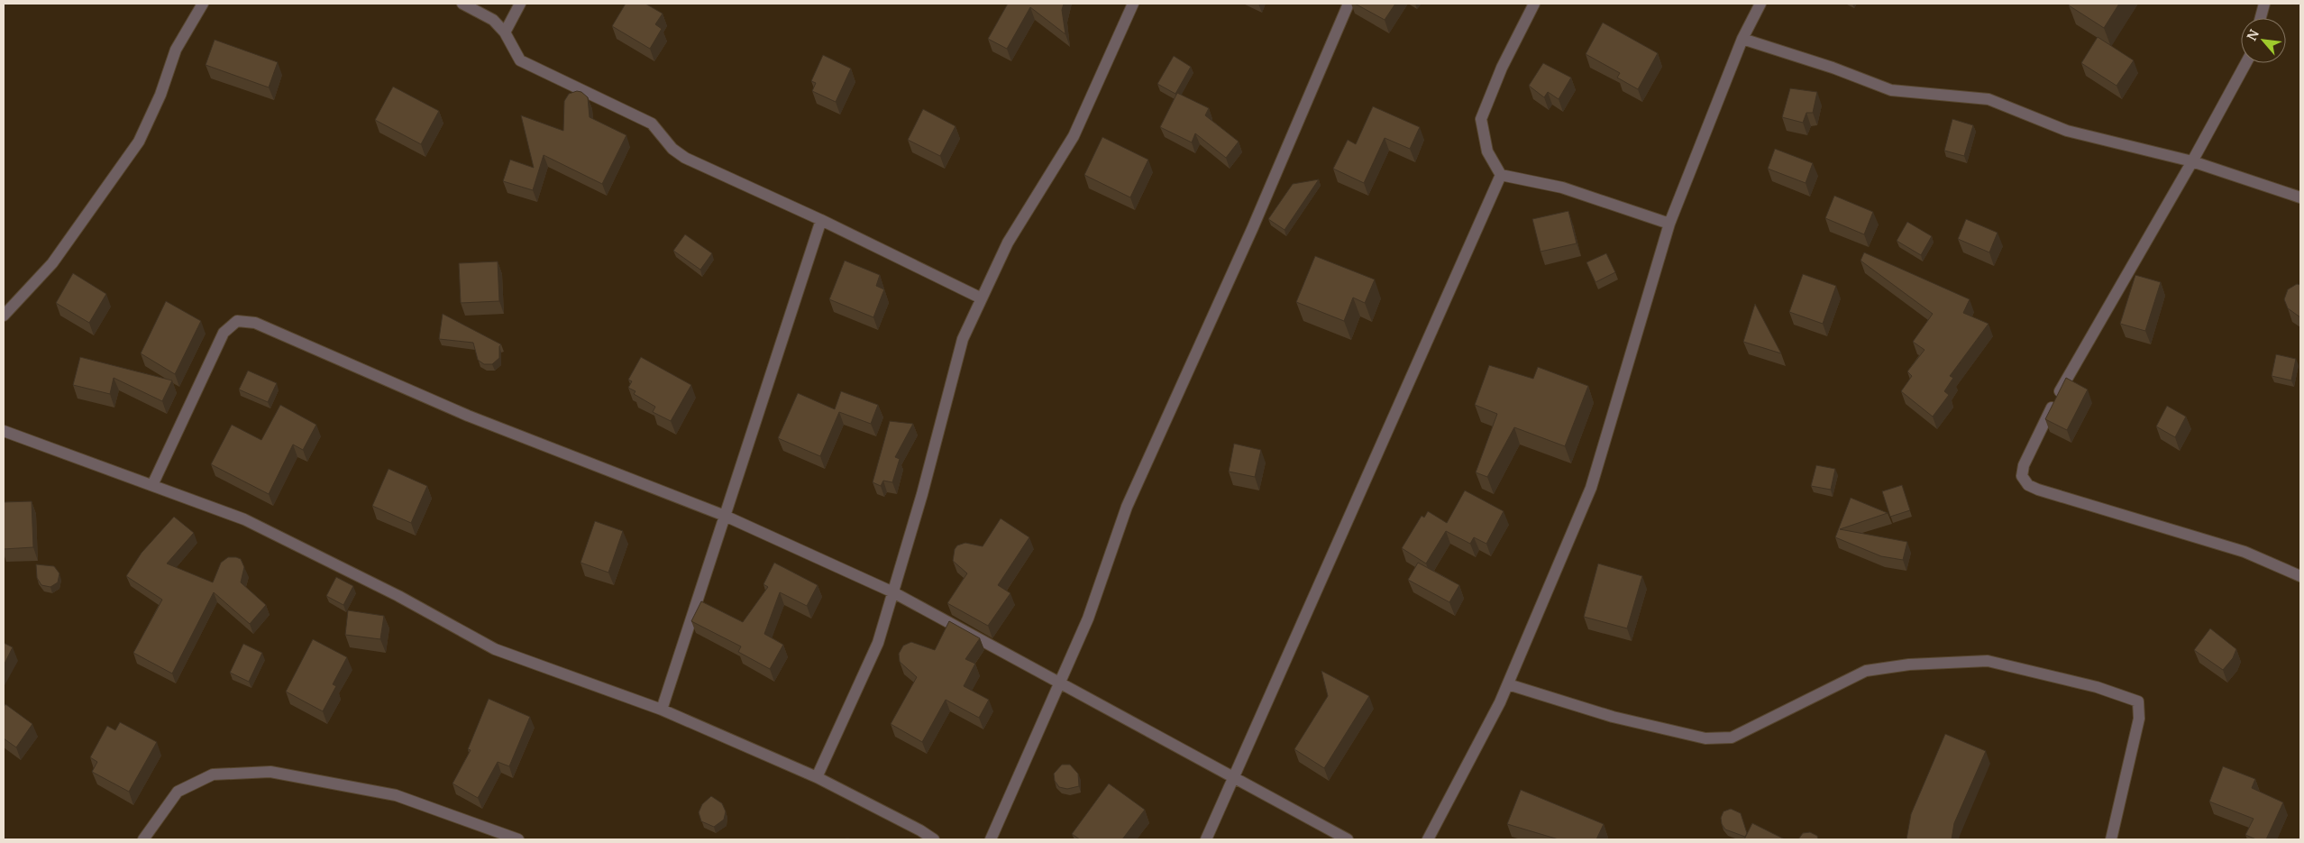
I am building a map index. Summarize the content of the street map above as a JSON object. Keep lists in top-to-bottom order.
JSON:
{
  "north": "top left"
}
